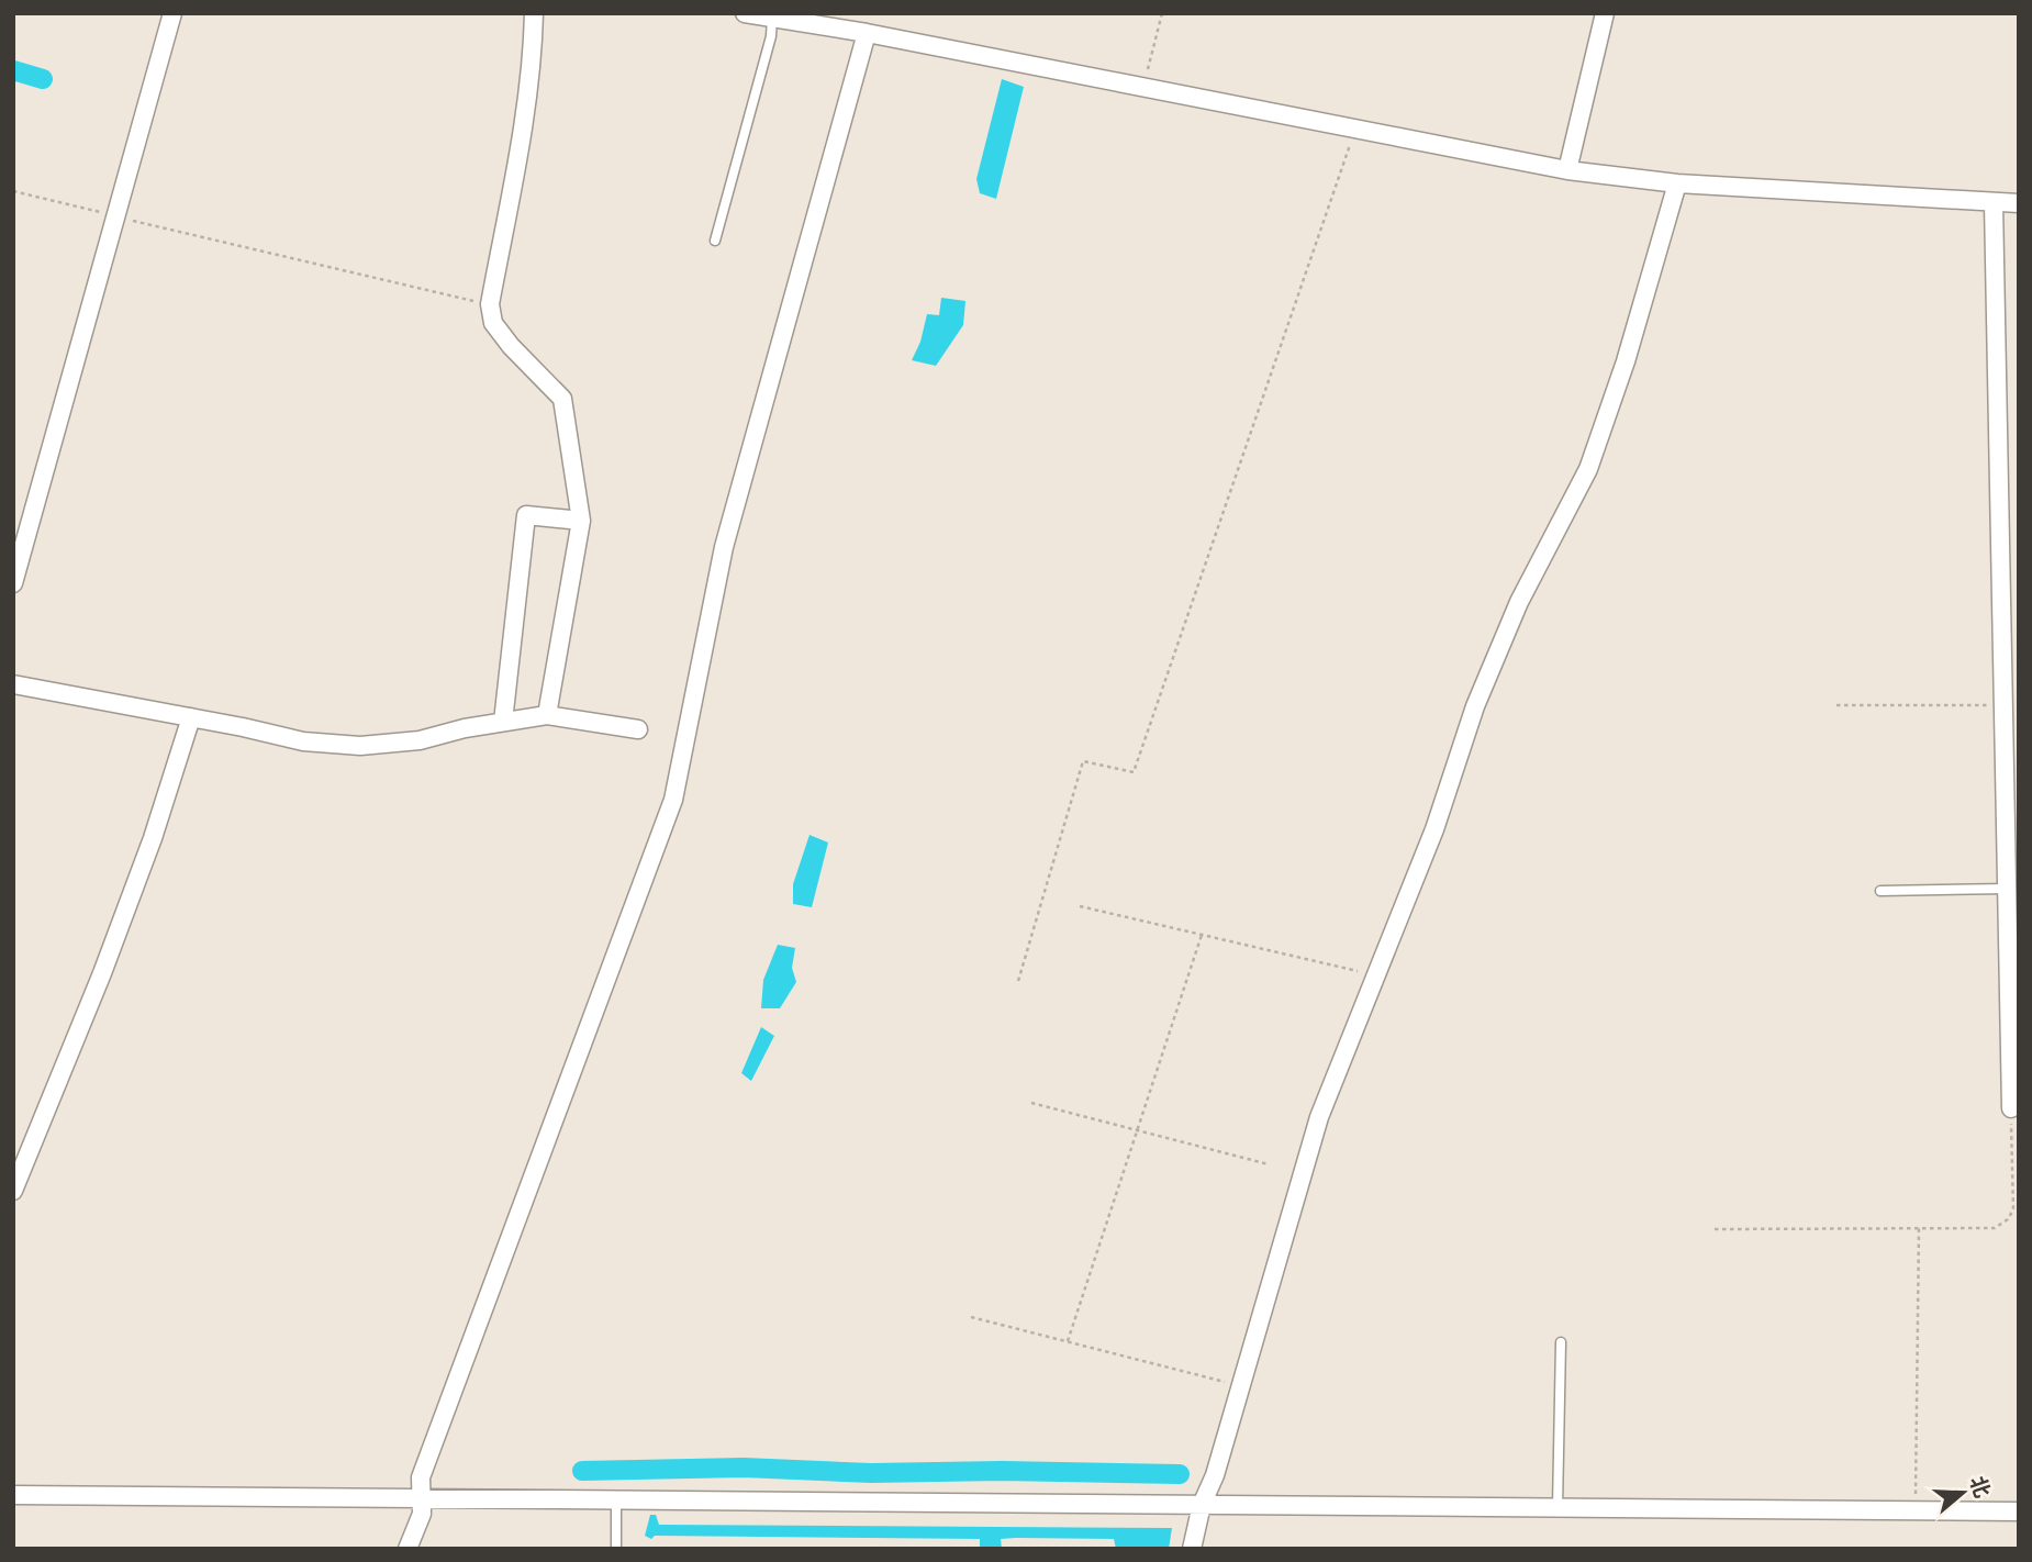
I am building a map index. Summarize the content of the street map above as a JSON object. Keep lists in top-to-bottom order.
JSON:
{
  "north": "right"
}
